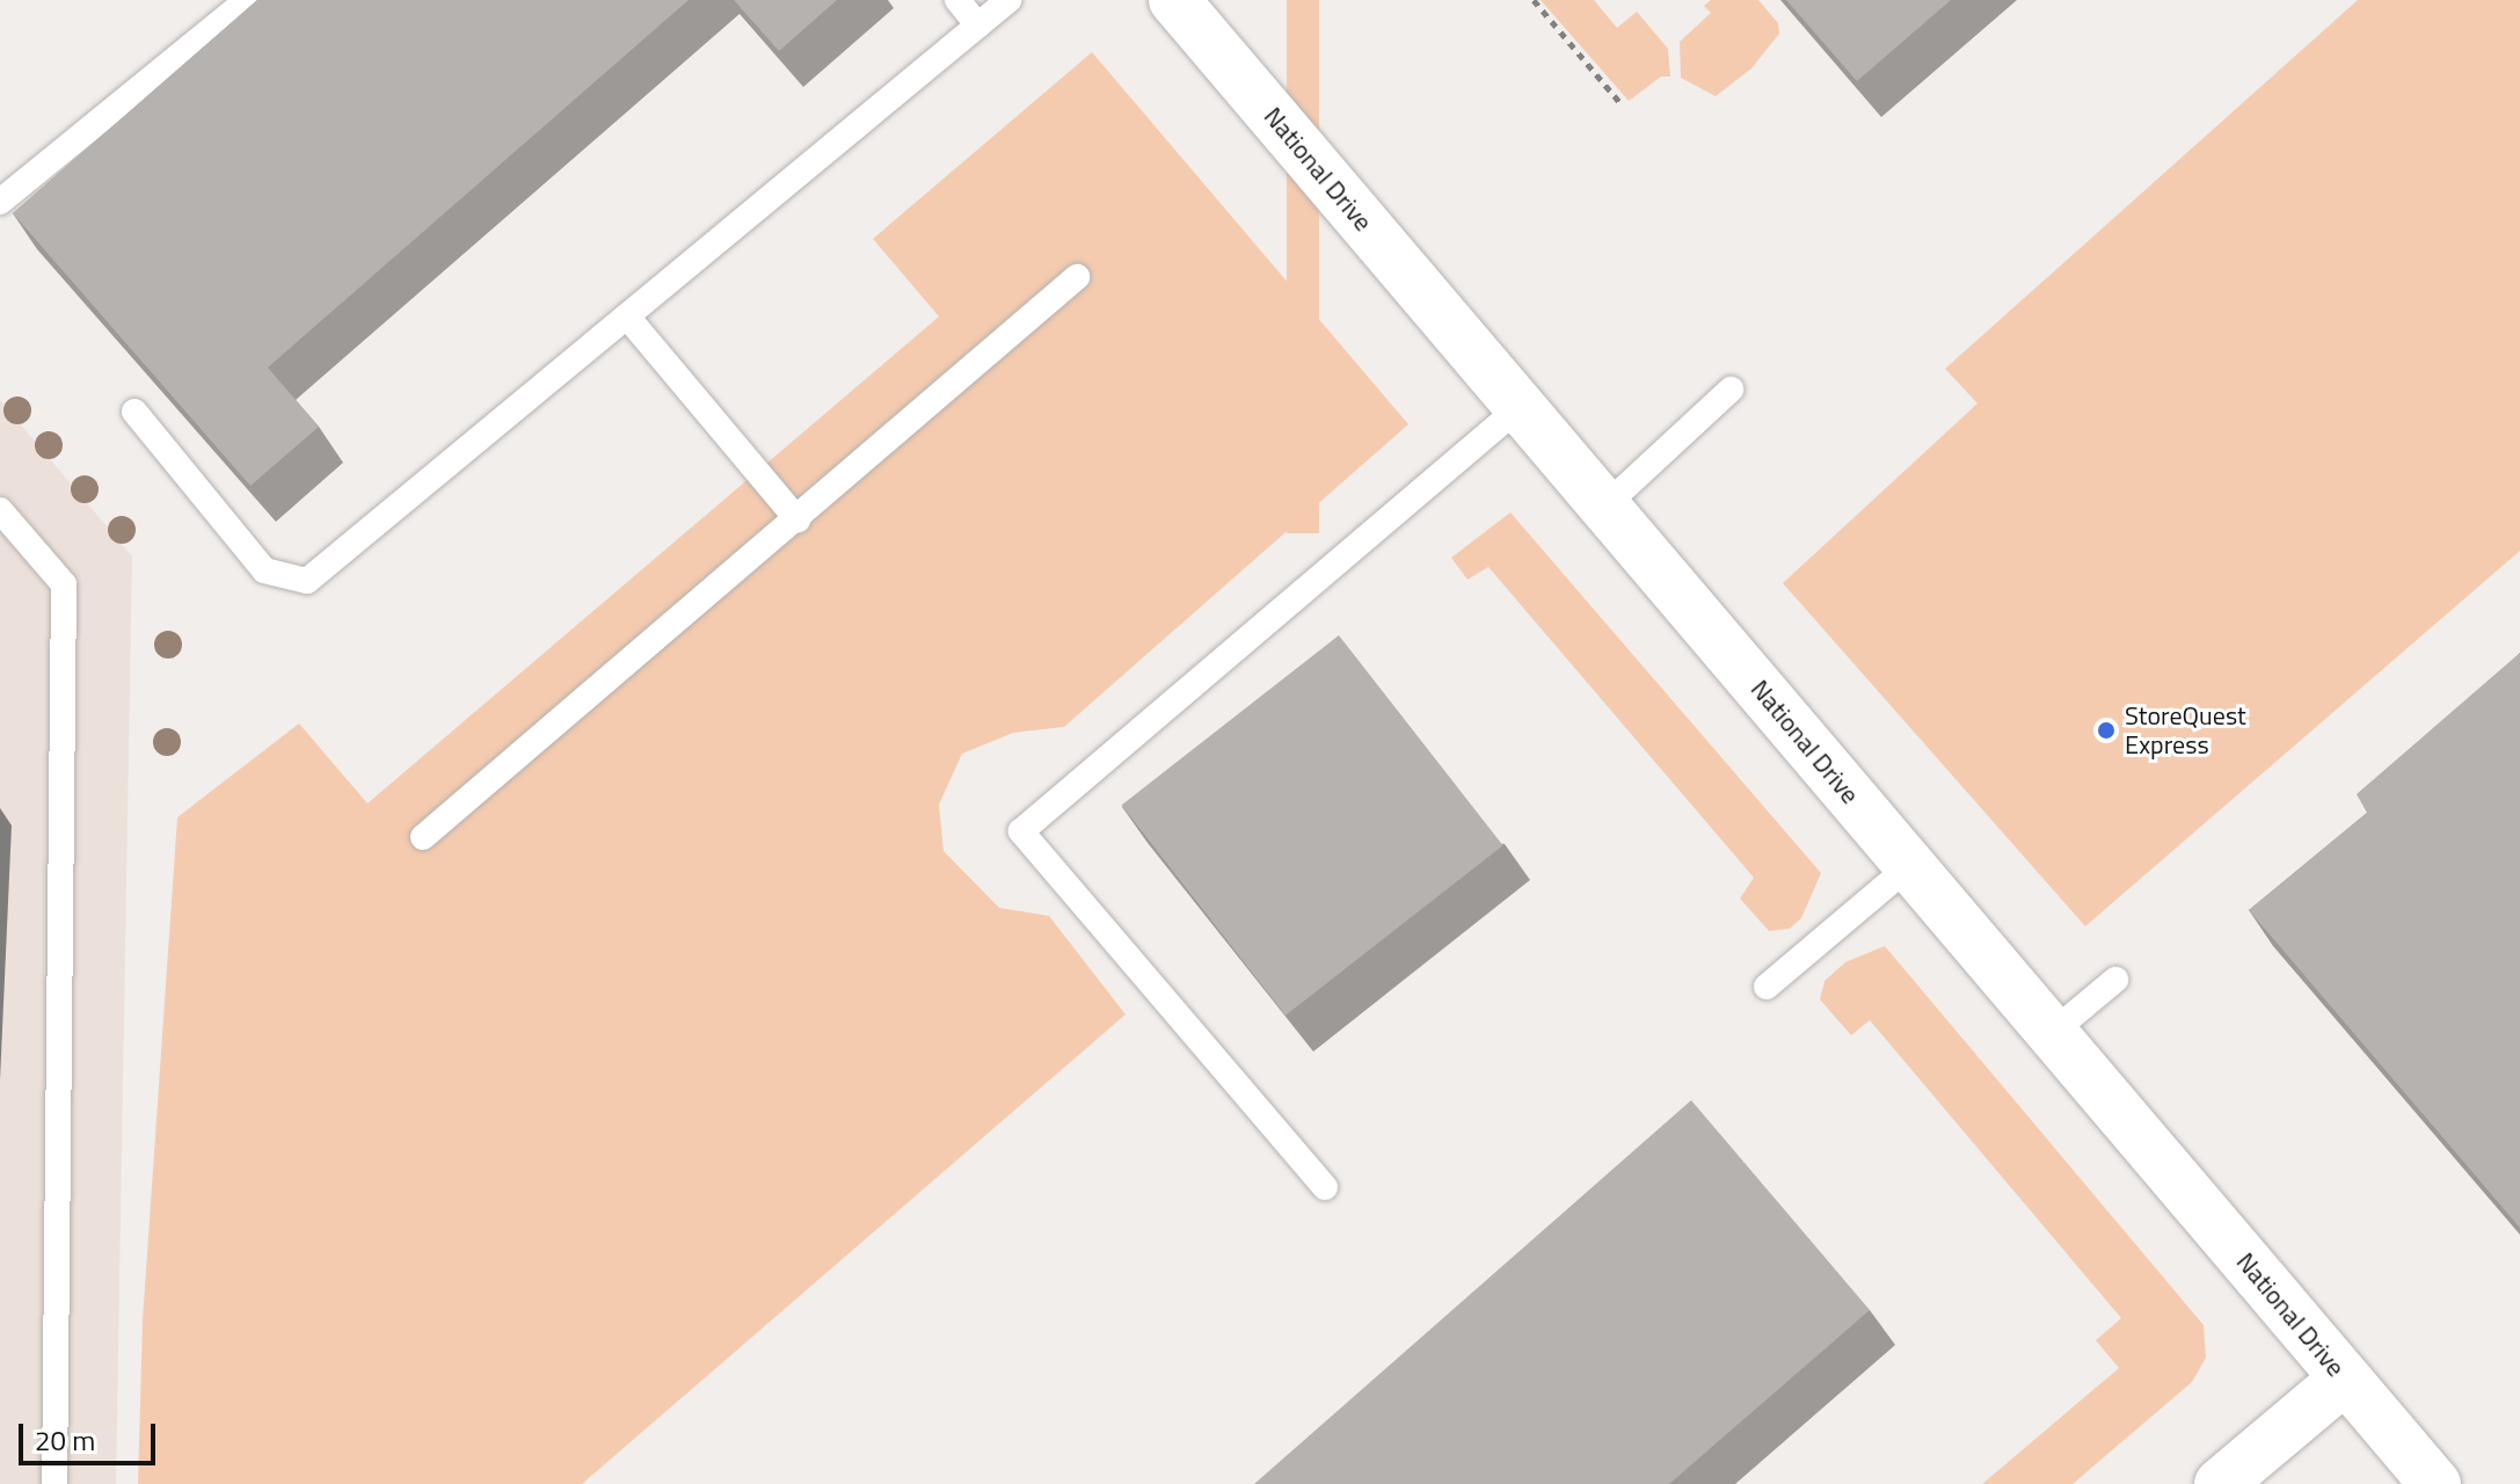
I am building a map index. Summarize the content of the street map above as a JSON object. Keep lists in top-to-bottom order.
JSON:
{
  "streets": {
    "street": ["National Drive"]
  },
  "places": ["StoreQuest Express"],
  "scale_bar": "20 m"
}
